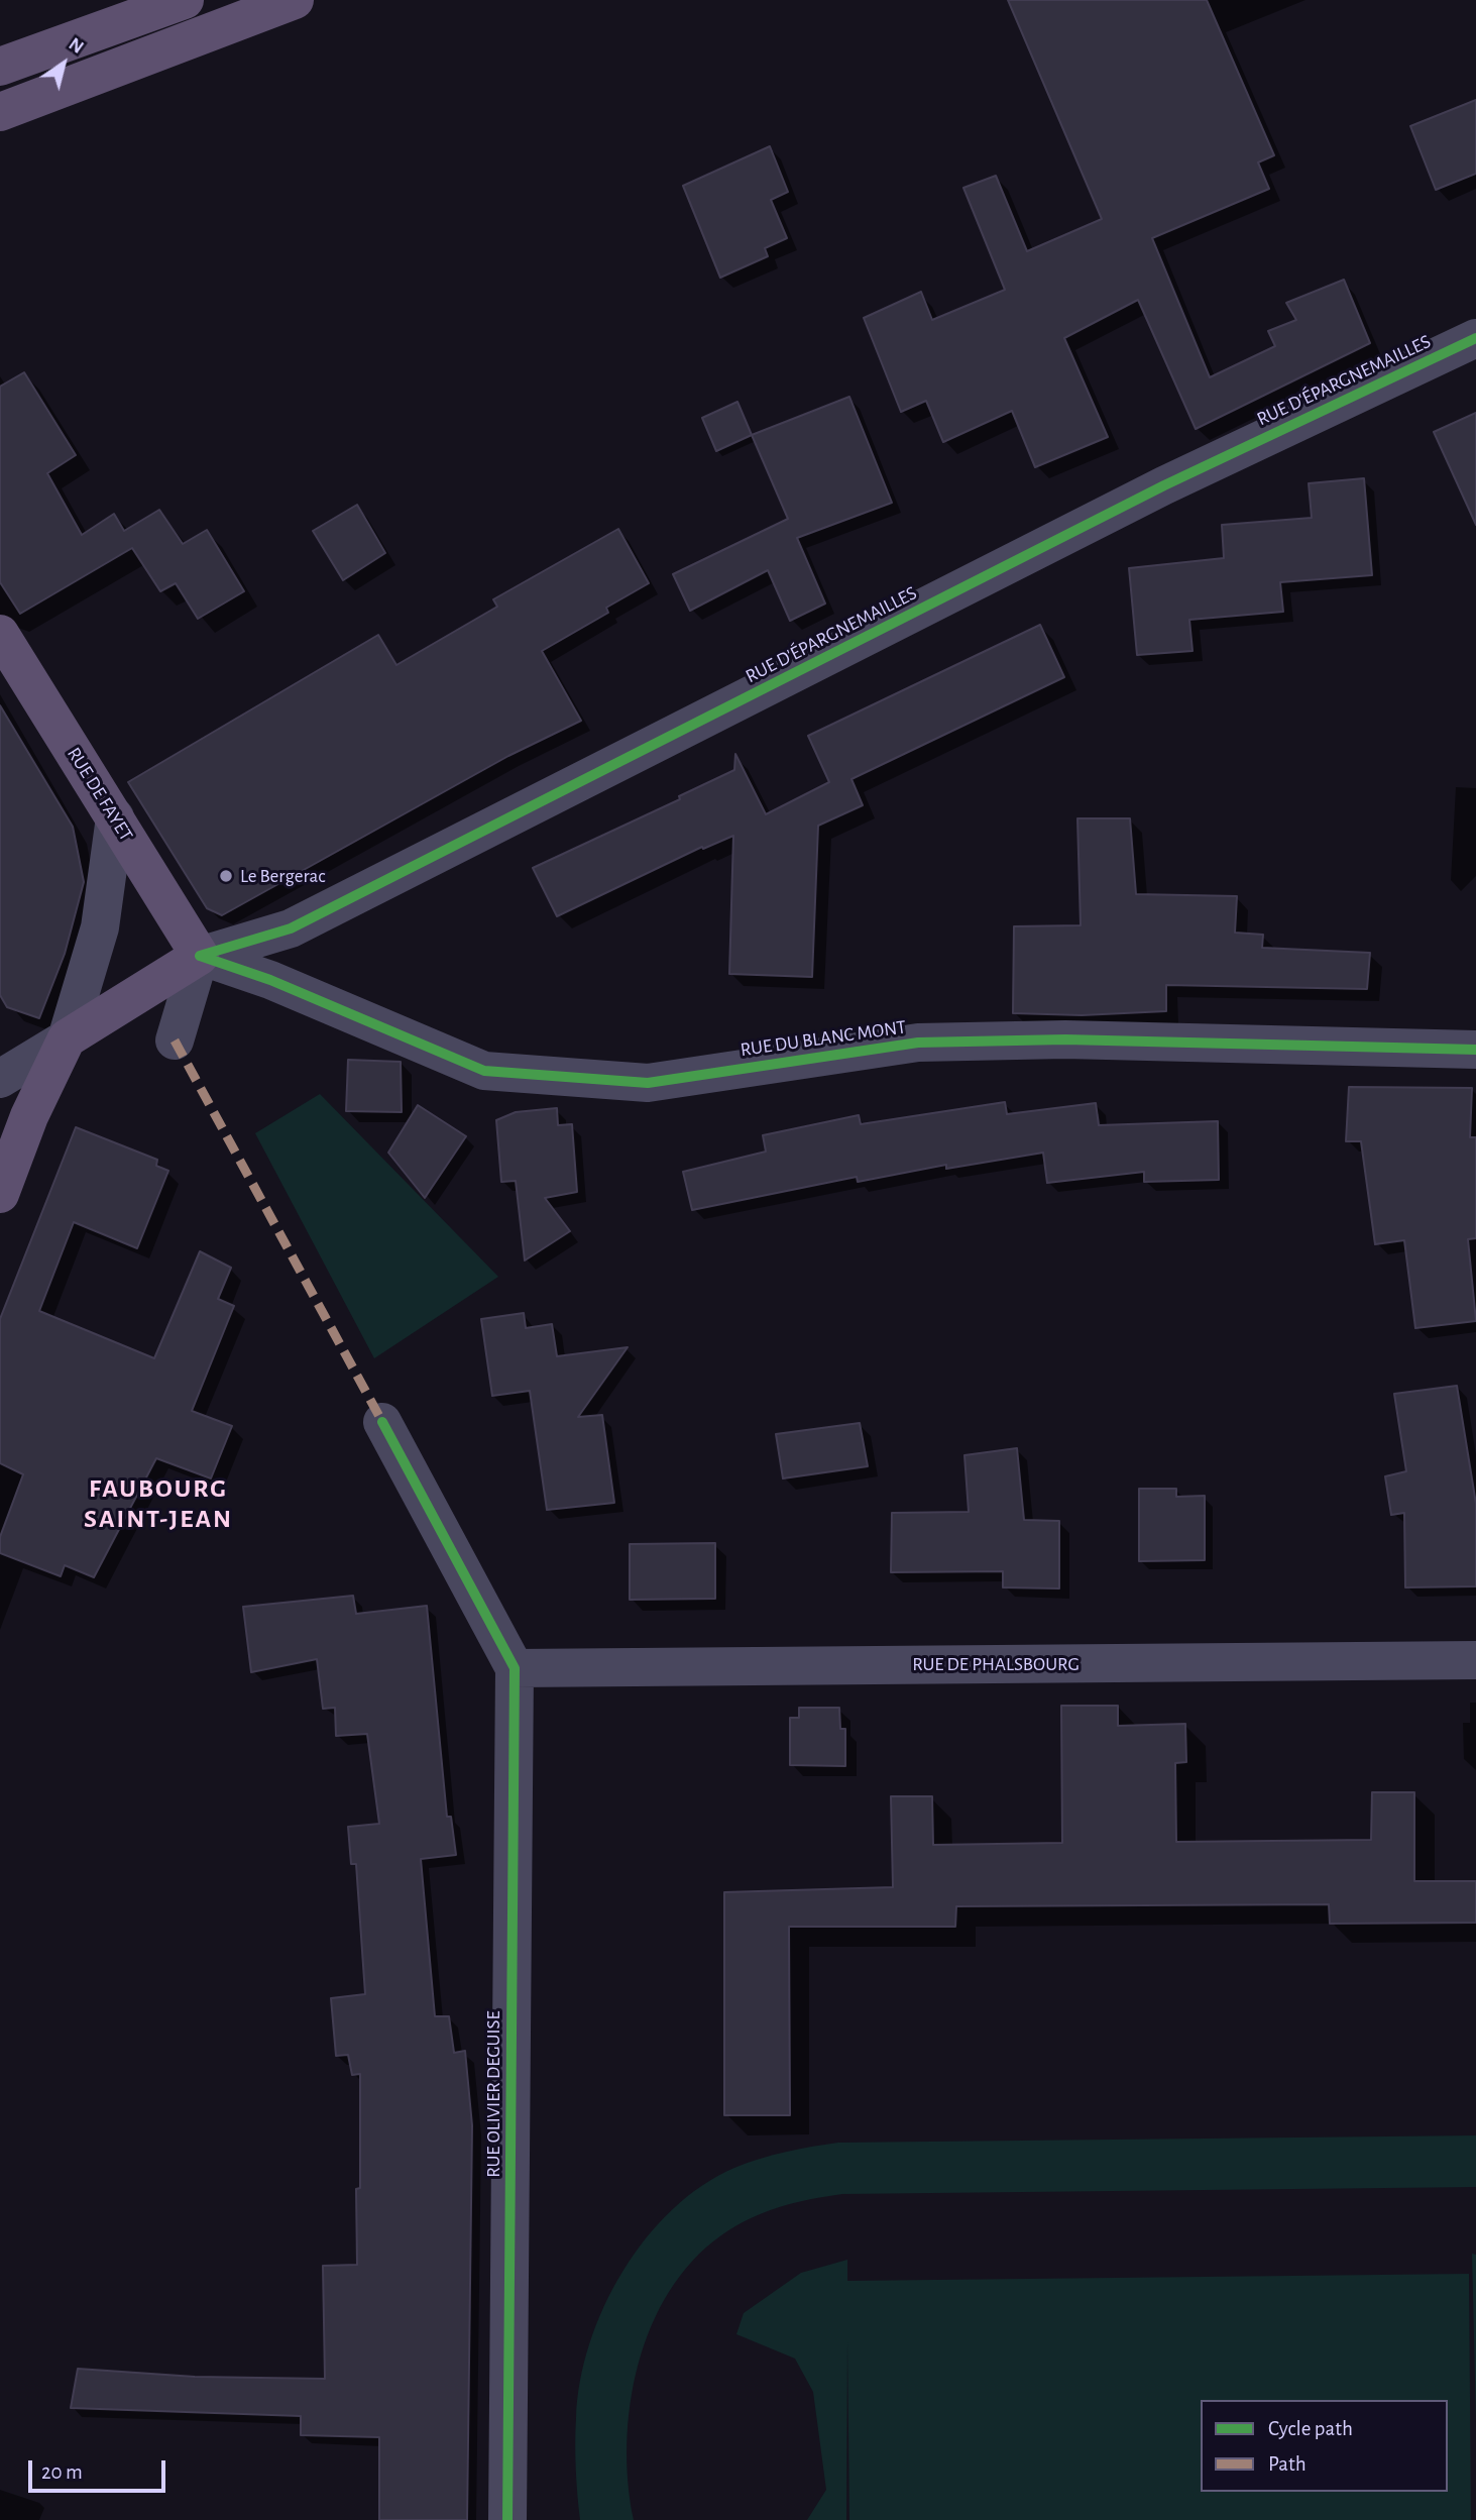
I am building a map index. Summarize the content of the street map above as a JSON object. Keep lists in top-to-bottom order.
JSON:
{
  "streets": {
    "main road": ["RUE DE FAYET"],
    "street": [
      "RUE D'ÉPARGNEMAILLES",
      "RUE DU BLANC MONT",
      "RUE DE PHALSBOURG",
      "RUE OLIVIER DEGUISE"
    ]
  },
  "crossings": [
    ["RUE D'ÉPARGNEMAILLES", "RUE DE FAYET"],
    ["RUE D'ÉPARGNEMAILLES", "RUE DU BLANC MONT"],
    ["RUE DE FAYET", "RUE DU BLANC MONT"],
    ["RUE DE PHALSBOURG", "RUE OLIVIER DEGUISE"]
  ],
  "districts": ["FAUBOURG SAINT-JEAN"],
  "places": ["Le Bergerac"],
  "legend": ["Cycle path", "Path"],
  "scale_bar": "20 m",
  "north": "top right"
}
